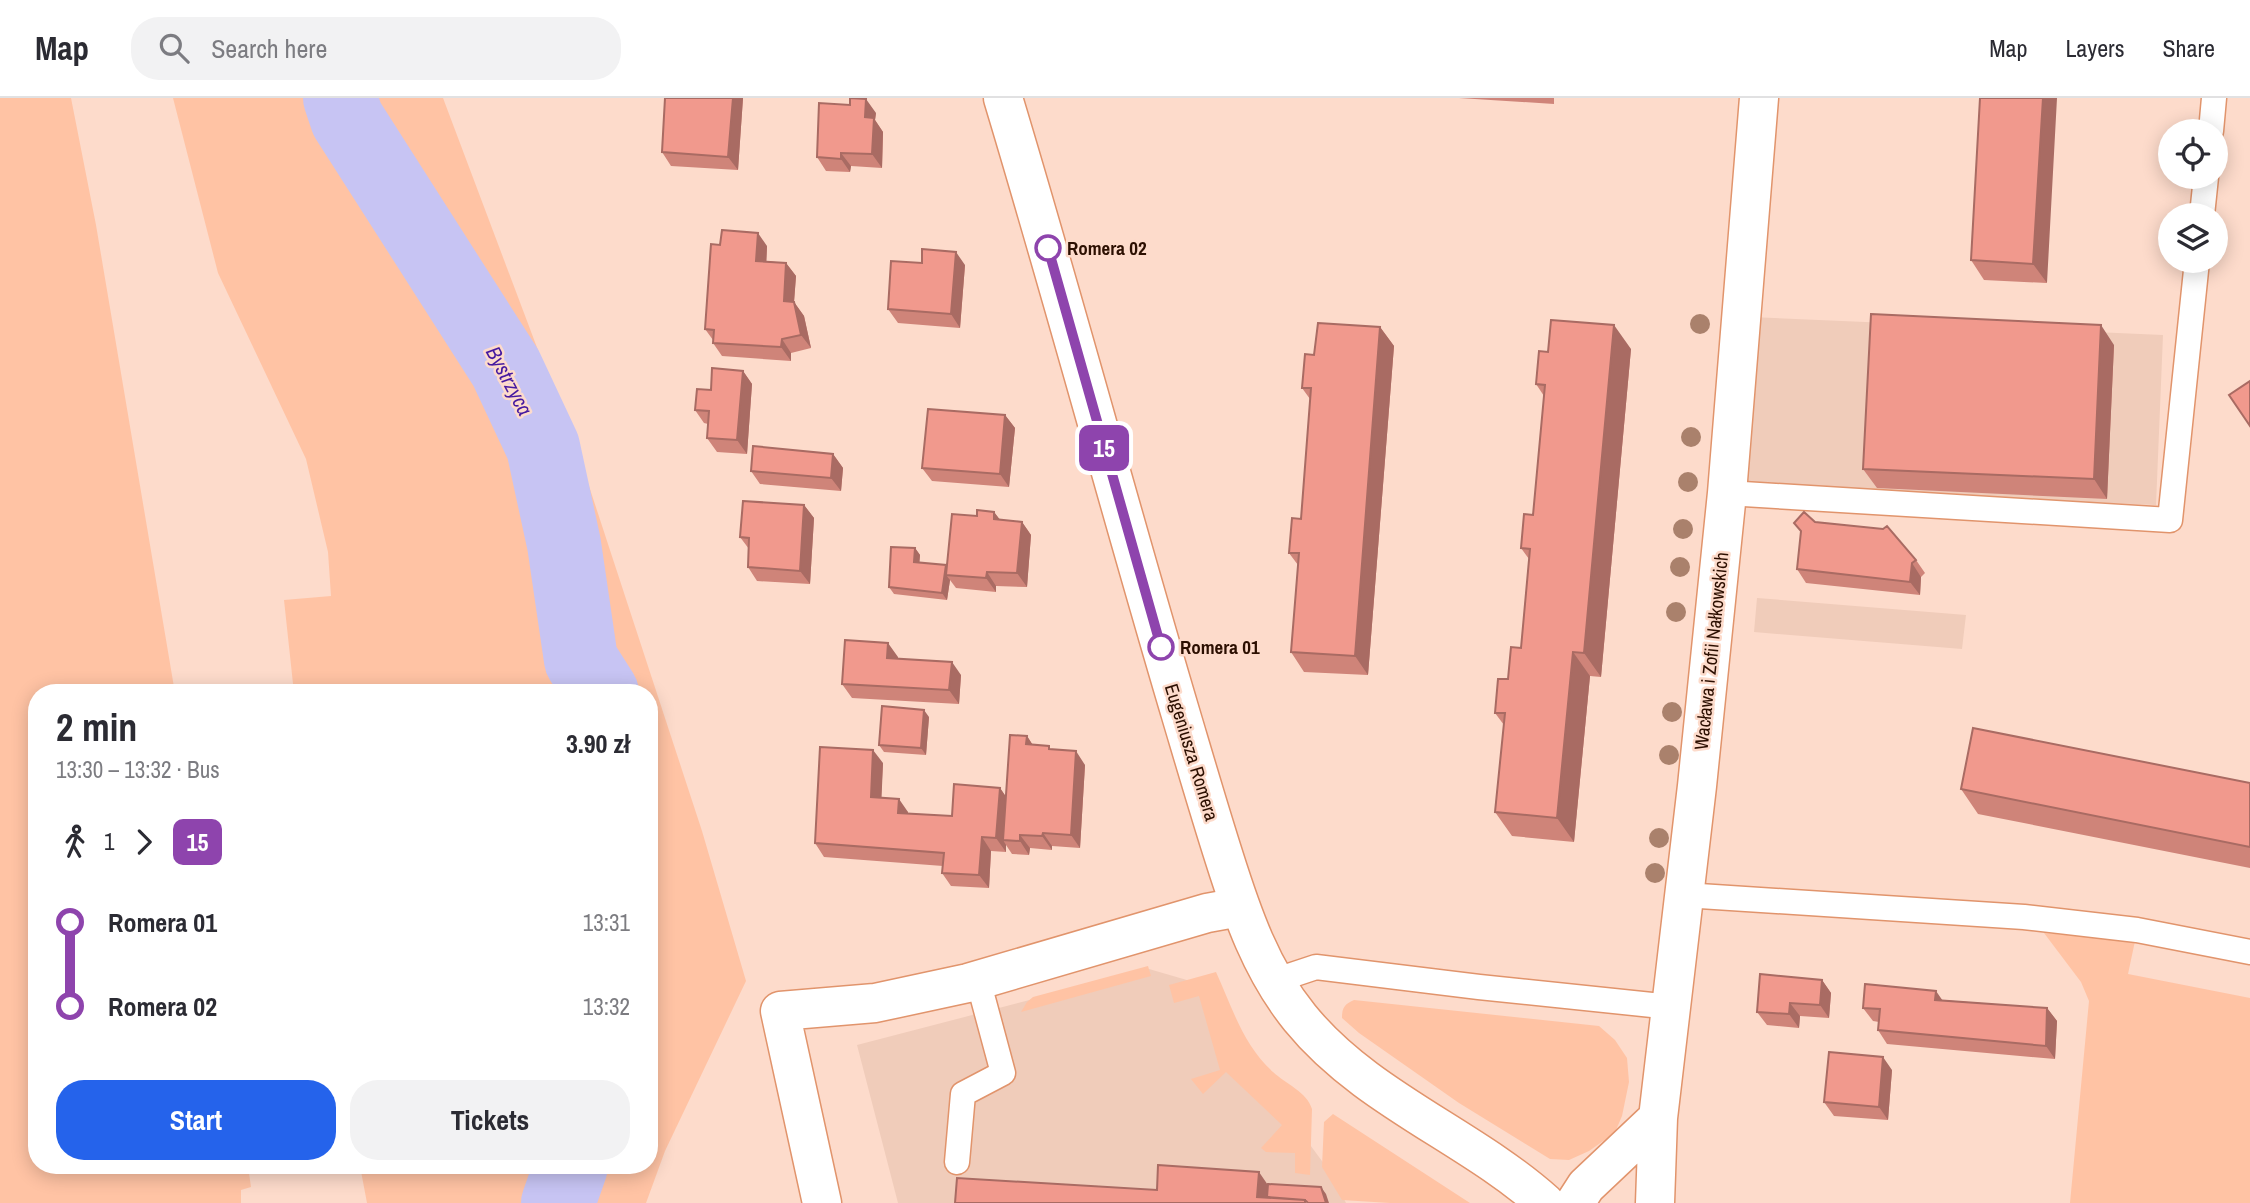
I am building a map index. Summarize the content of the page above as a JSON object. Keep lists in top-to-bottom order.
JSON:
{
  "streets": {
    "street": ["Wacława i Zofii Nałkowskich", "Eugeniusza Romera"]
  },
  "water": ["Bystrzyca"],
  "places": ["Romera 02", "Romera 01"],
  "lines": ["bus line 15"],
  "page": {
    "header": "Map",
    "search": "Search here",
    "nav": ["Map", "Layers", "Share"],
    "on_map": "15",
    "heading": ["2 min", "13:30 – 13:32 · Bus", "3.90 zł"],
    "legs": ["1", "15"],
    "list": [
      {
        "name": "Romera 01",
        "value": "13:31"
      },
      {
        "name": "Romera 02",
        "value": "13:32"
      }
    ],
    "buttons": ["Start", "Tickets"]
  }
}
